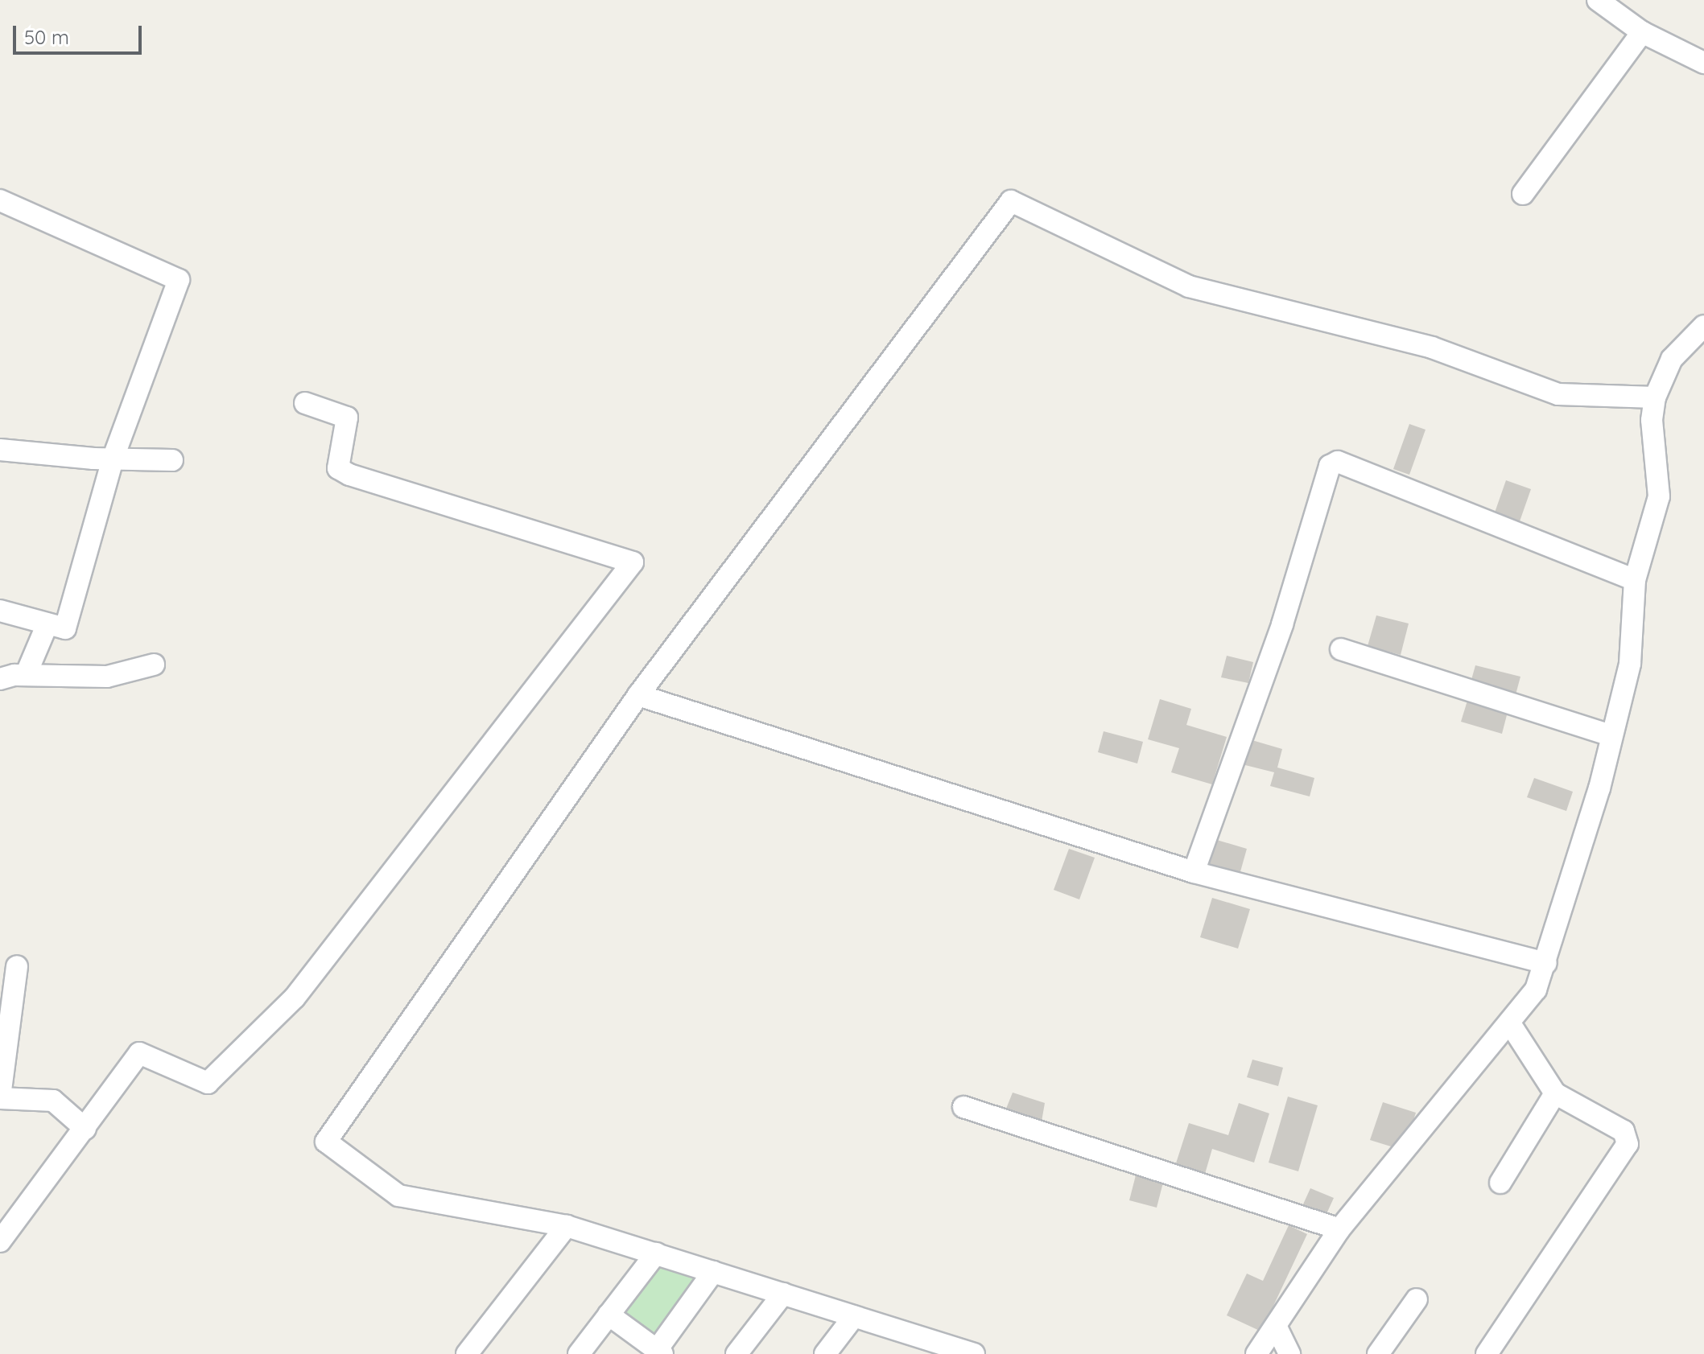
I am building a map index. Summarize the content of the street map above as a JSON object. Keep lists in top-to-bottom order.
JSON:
{
  "scale_bar": "50 m"
}
